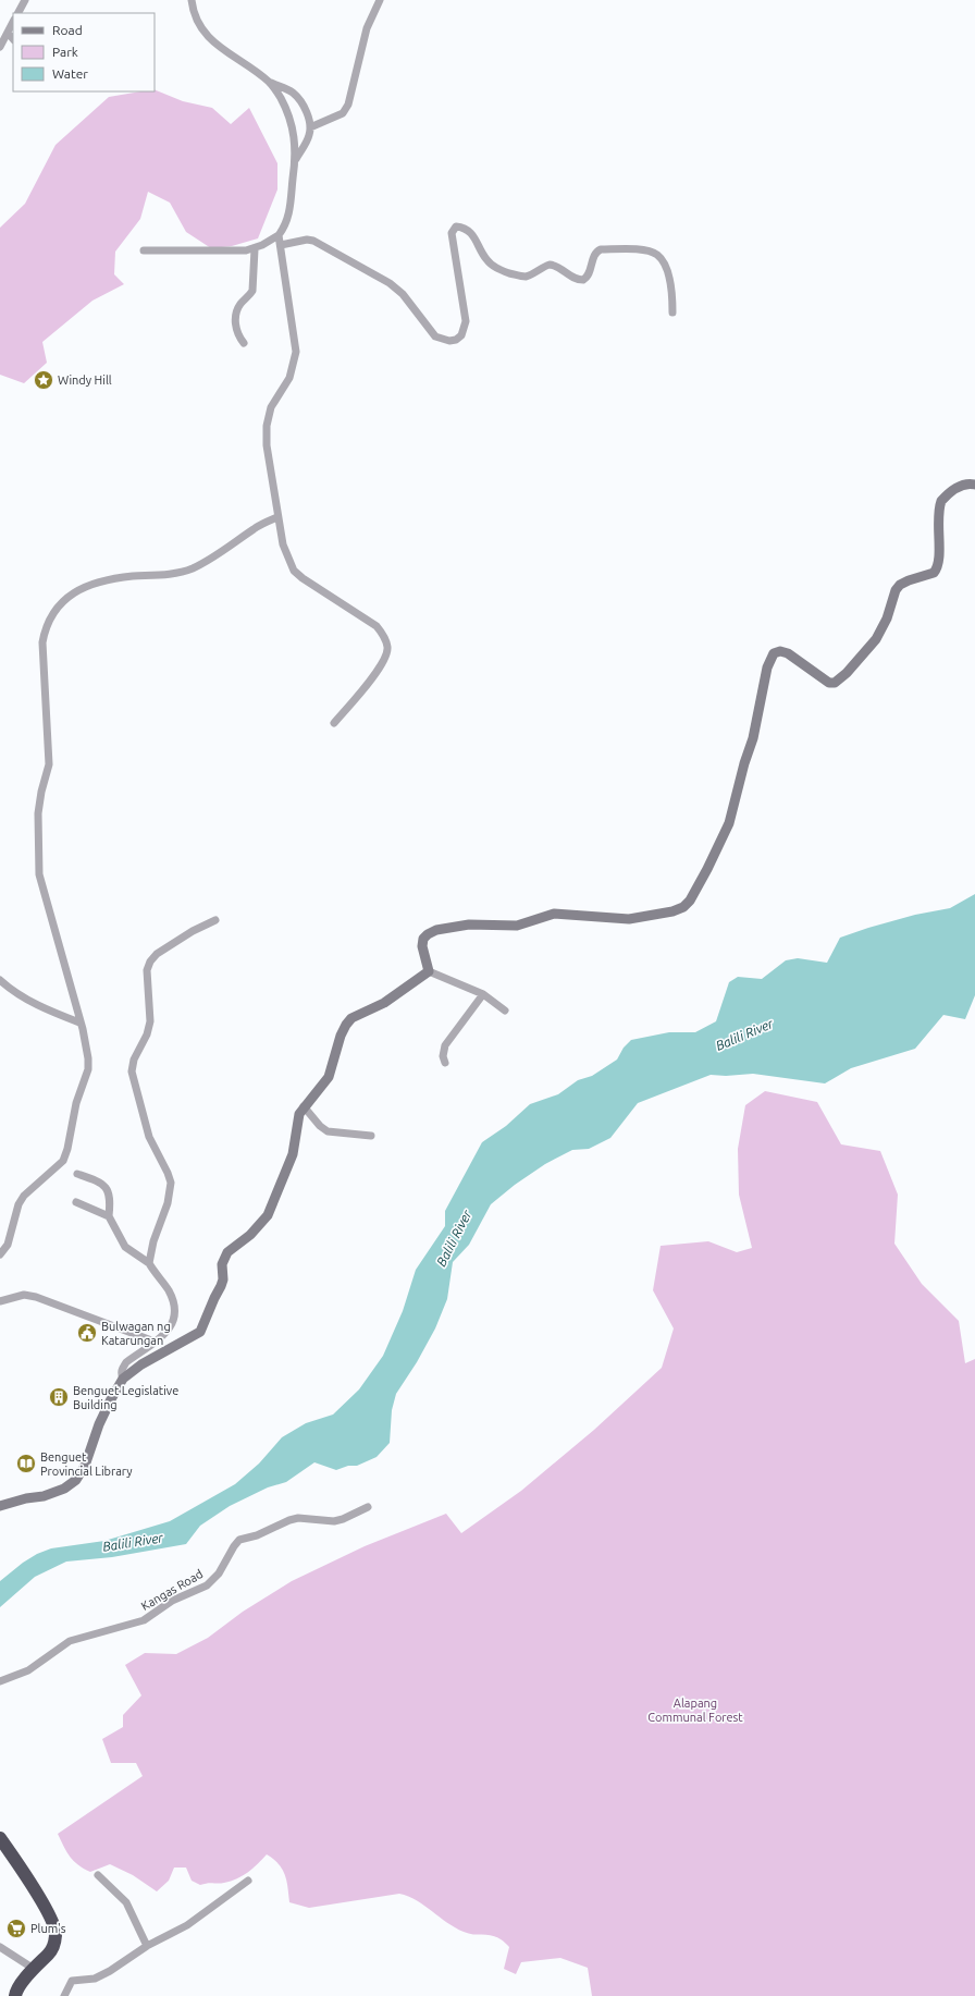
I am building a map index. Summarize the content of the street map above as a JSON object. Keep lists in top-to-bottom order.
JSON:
{
  "streets": {
    "street": ["Kangas Road"]
  },
  "water": ["Balili River"],
  "parks": ["Alapang Communal Forest"],
  "places": {
    "place": ["Windy Hill"],
    "public building": ["Bulwagan ng Katarungan"],
    "building": ["Benguet Legislative Building"],
    "library": ["Benguet Provincial Library"],
    "supermarket": ["Plum's"]
  },
  "legend": ["Road", "Park", "Water"]
}
